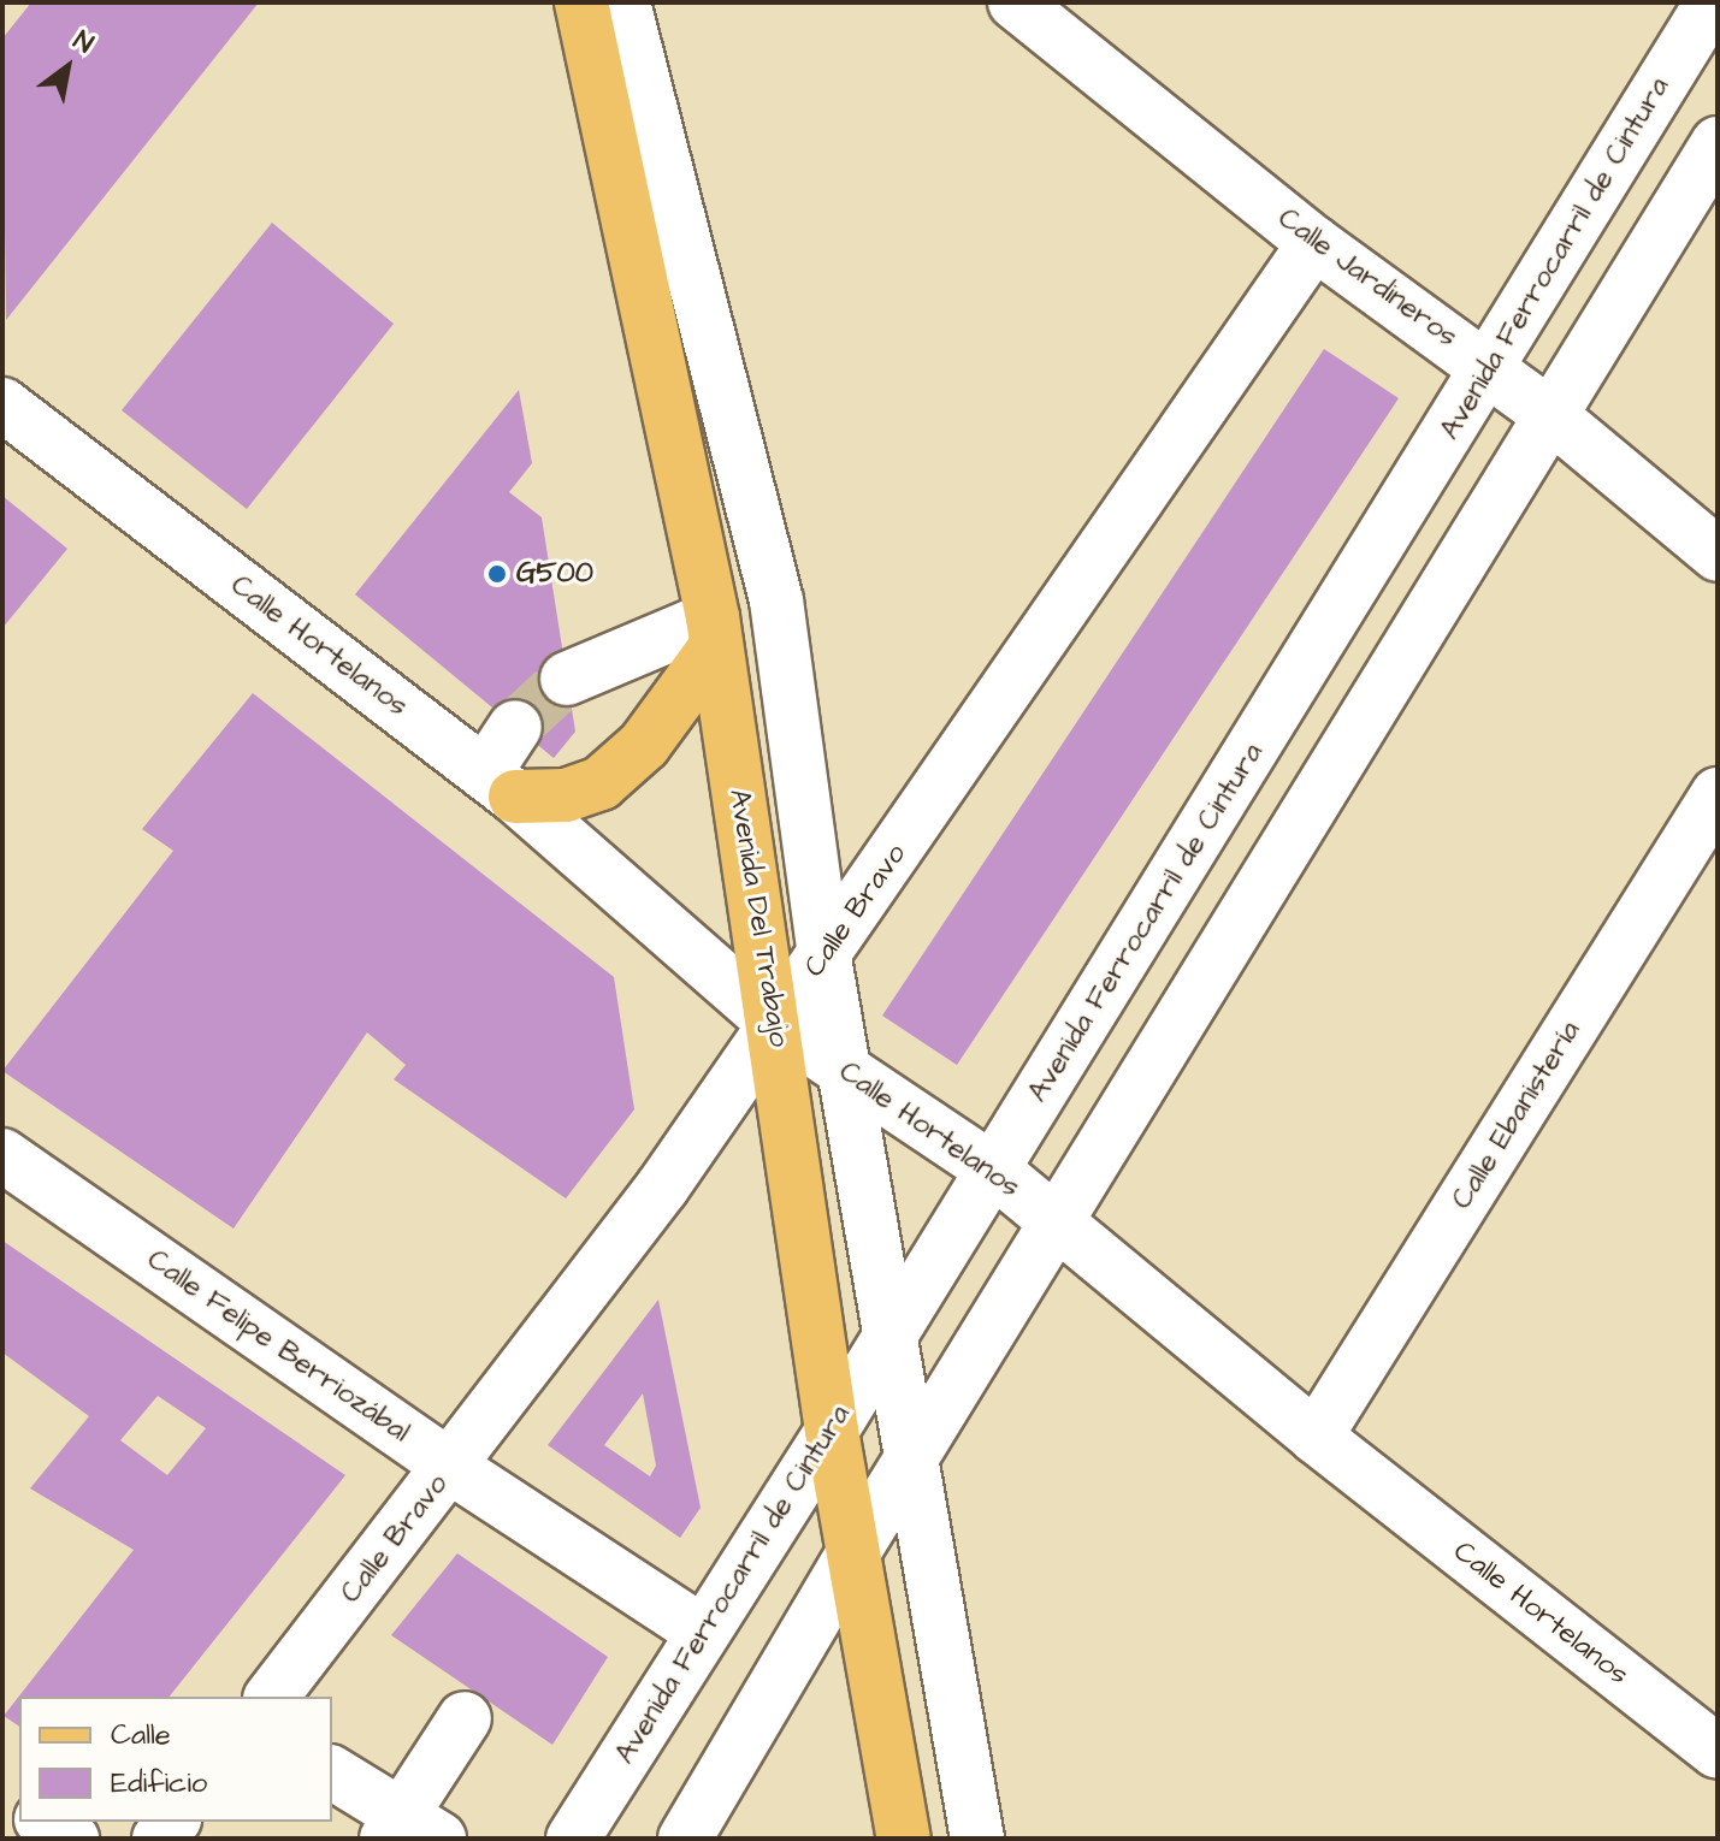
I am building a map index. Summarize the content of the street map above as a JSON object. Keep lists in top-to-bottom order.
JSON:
{
  "streets": {
    "main road": ["Avenida Del Trabajo"],
    "street": [
      "Avenida Ferrocarril de Cintura",
      "Calle Jardineros",
      "Calle Hortelanos",
      "Calle Bravo",
      "Calle Ebanistería",
      "Calle Felipe Berriozábal"
    ]
  },
  "crossings": [
    ["Avenida Ferrocarril de Cintura", "Calle Jardineros"],
    ["Avenida Ferrocarril de Cintura", "Calle Hortelanos"],
    ["Avenida Ferrocarril de Cintura", "Avenida Del Trabajo"],
    ["Avenida Ferrocarril de Cintura", "Calle Felipe Berriozábal"],
    ["Calle Jardineros", "Calle Bravo"],
    ["Calle Hortelanos", "Calle Bravo"],
    ["Calle Hortelanos", "Avenida Del Trabajo"],
    ["Calle Hortelanos", "Calle Ebanistería"],
    ["Calle Bravo", "Avenida Del Trabajo"],
    ["Calle Bravo", "Calle Felipe Berriozábal"]
  ],
  "places": ["G500"],
  "legend": ["Calle", "Edificio"],
  "north": "top right"
}
